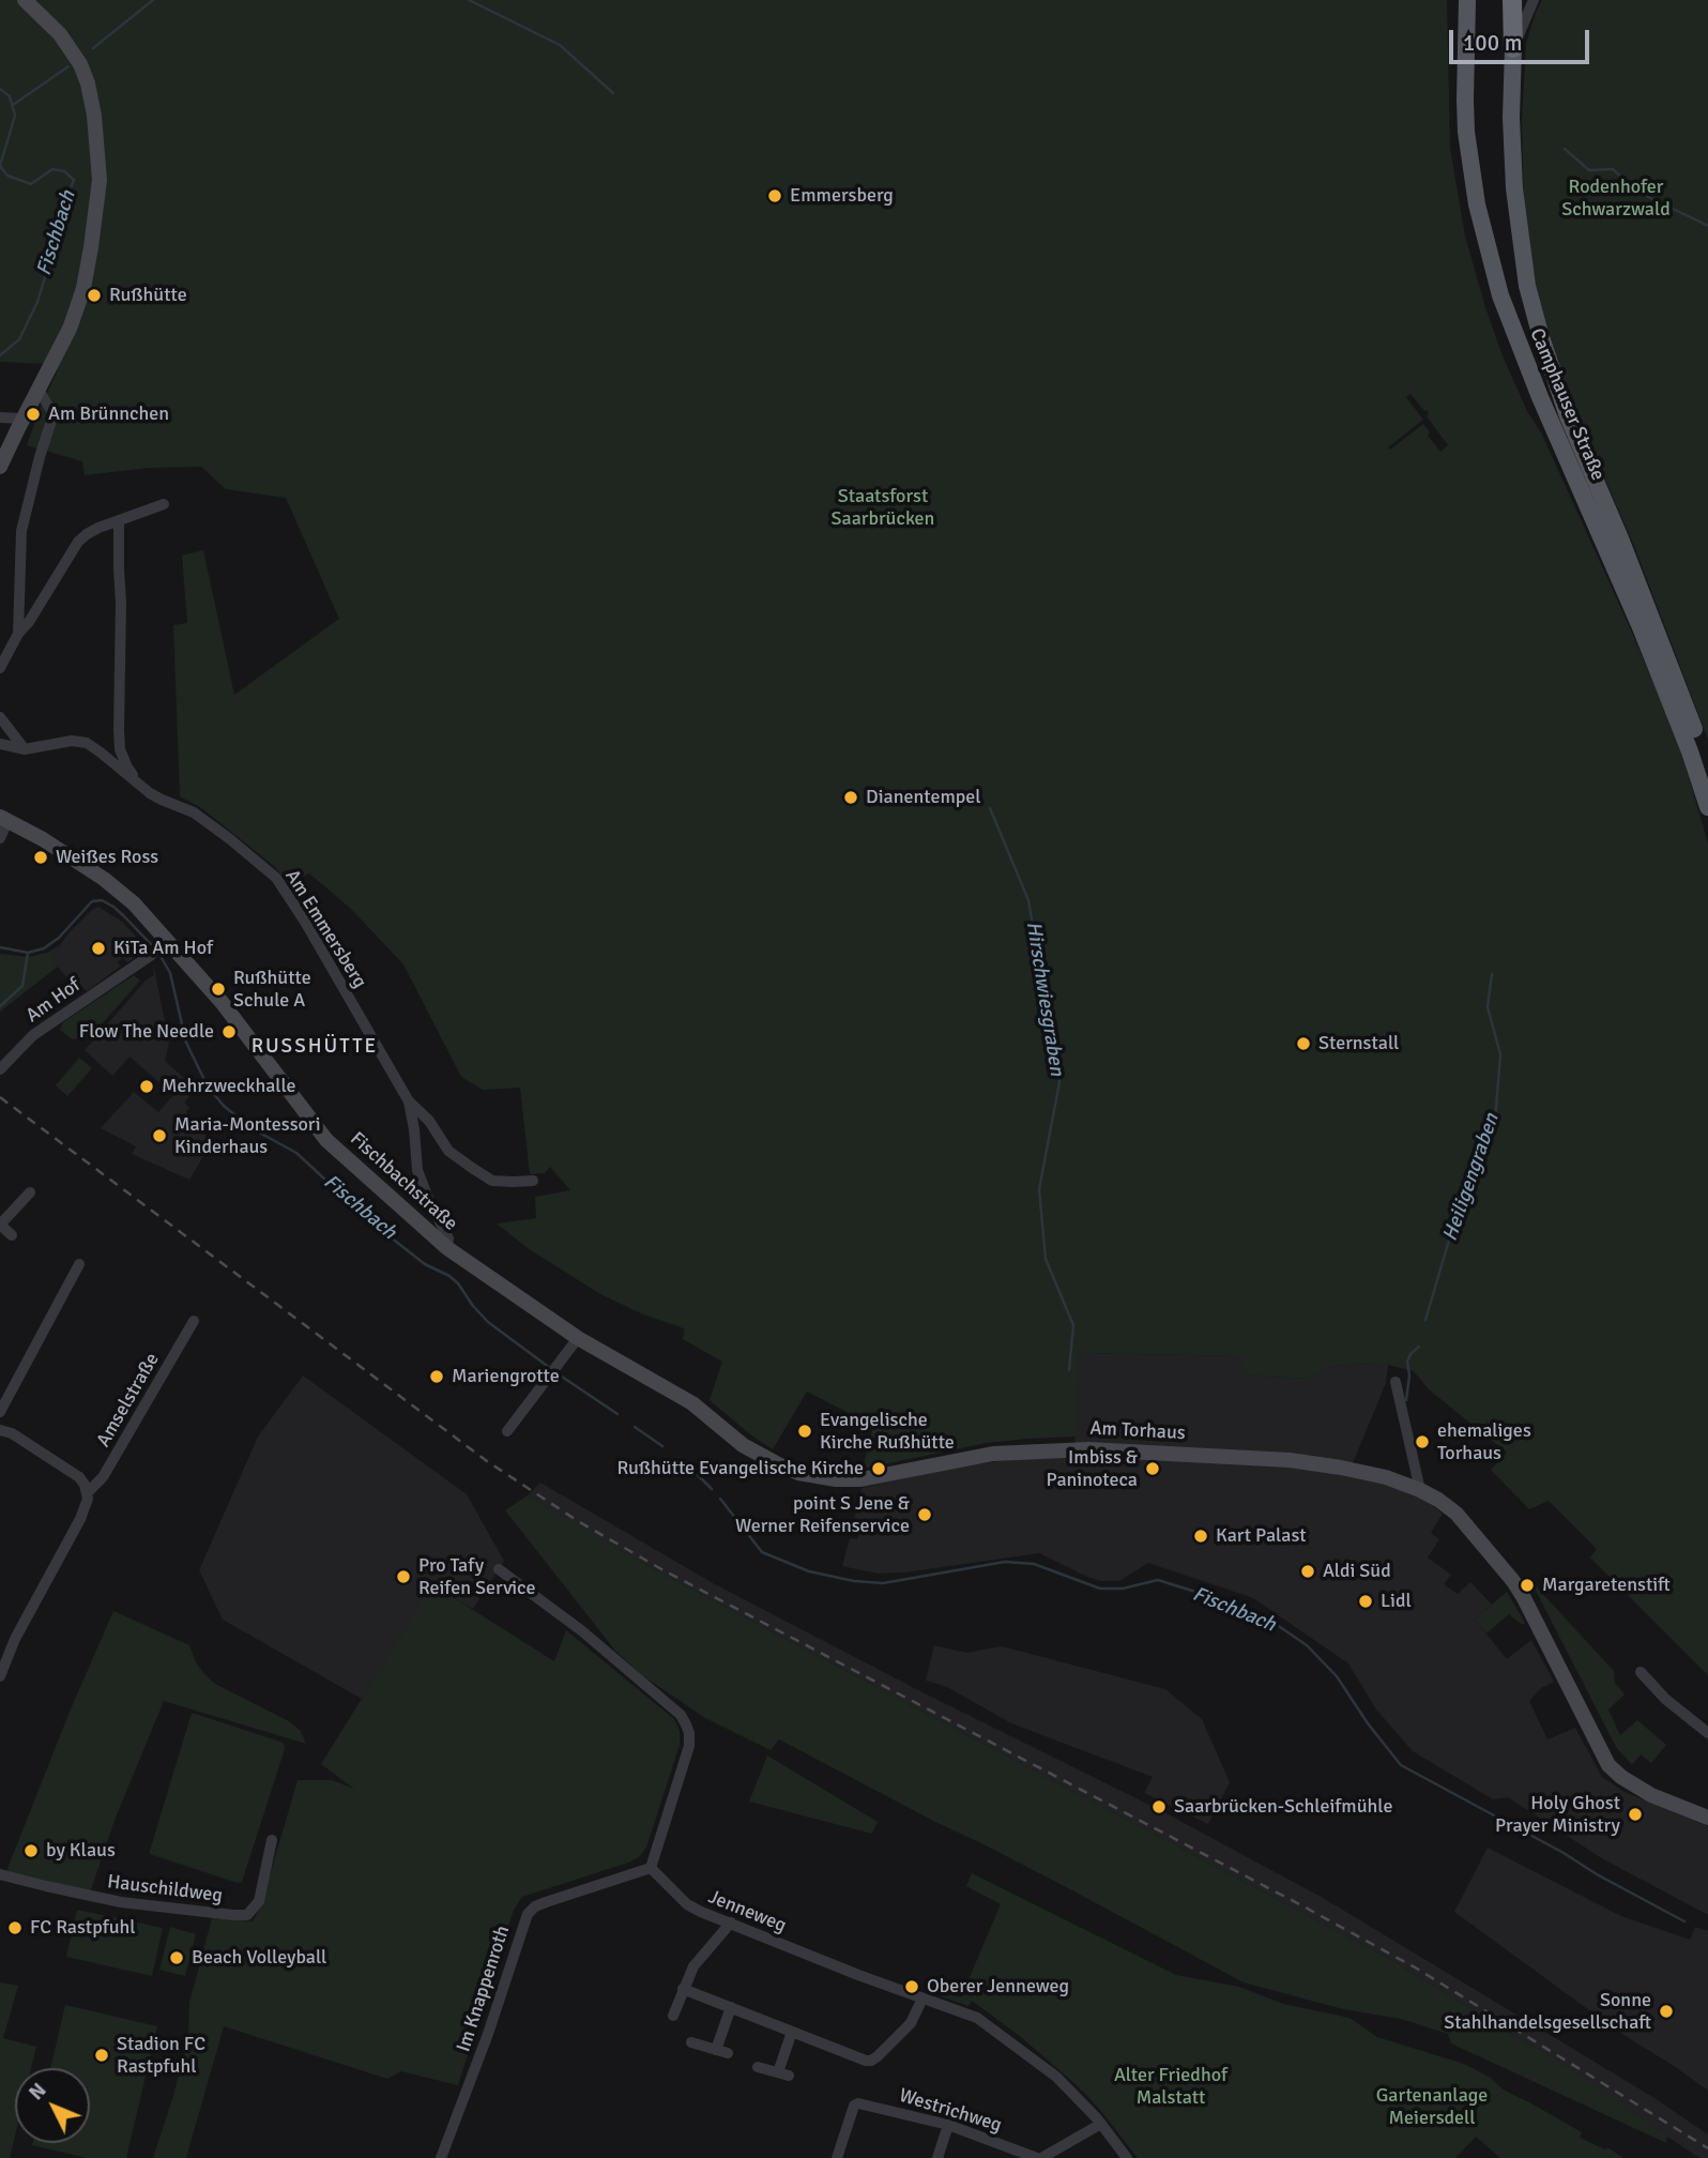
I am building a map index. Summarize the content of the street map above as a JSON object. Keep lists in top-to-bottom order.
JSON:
{
  "streets": {
    "main road": ["Camphauser Straße", "Fischbachstraße", "Am Torhaus"],
    "street": [
      "Am Emmersberg",
      "Am Hof",
      "Amselstraße",
      "Hauschildweg",
      "Jenneweg",
      "Im Knappenroth",
      "Westrichweg"
    ]
  },
  "crossings": [
    ["Am Emmersberg", "Fischbachstraße"],
    ["Am Hof", "Fischbachstraße"],
    ["Fischbachstraße", "Am Torhaus"],
    ["Jenneweg", "Im Knappenroth"],
    ["Jenneweg", "Westrichweg"]
  ],
  "districts": ["RUSSHÜTTE"],
  "water": ["Fischbach", "Hirschwiesgraben", "Heiligengraben"],
  "parks": [
    "Rodenhofer Schwarzwald",
    "Staatsforst Saarbrücken",
    "Alter Friedhof Malstatt",
    "Gartenanlage Meiersdell"
  ],
  "places": [
    "Emmersberg",
    "Rußhütte",
    "Am Brünnchen",
    "Dianentempel",
    "Weißes Ross",
    "KiTa Am Hof",
    "Rußhütte Schule A",
    "Flow The Needle",
    "Sternstall",
    "Mehrzweckhalle",
    "Maria-Montessori Kinderhaus",
    "Mariengrotte",
    "Evangelische Kirche Rußhütte",
    "ehemaliges Torhaus",
    "Rußhütte Evangelische Kirche",
    "Imbiss & Paninoteca",
    "point S Jene & Werner Reifenservice",
    "Kart Palast",
    "Aldi Süd",
    "Pro Tafy Reifen Service",
    "Margaretenstift",
    "Lidl",
    "Saarbrücken-Schleifmühle",
    "Holy Ghost Prayer Ministry",
    "by Klaus",
    "FC Rastpfuhl",
    "Beach Volleyball",
    "Oberer Jenneweg",
    "Sonne Stahlhandelsgesellschaft",
    "Stadion FC Rastpfuhl"
  ],
  "scale_bar": "100 m",
  "north": "top left"
}
